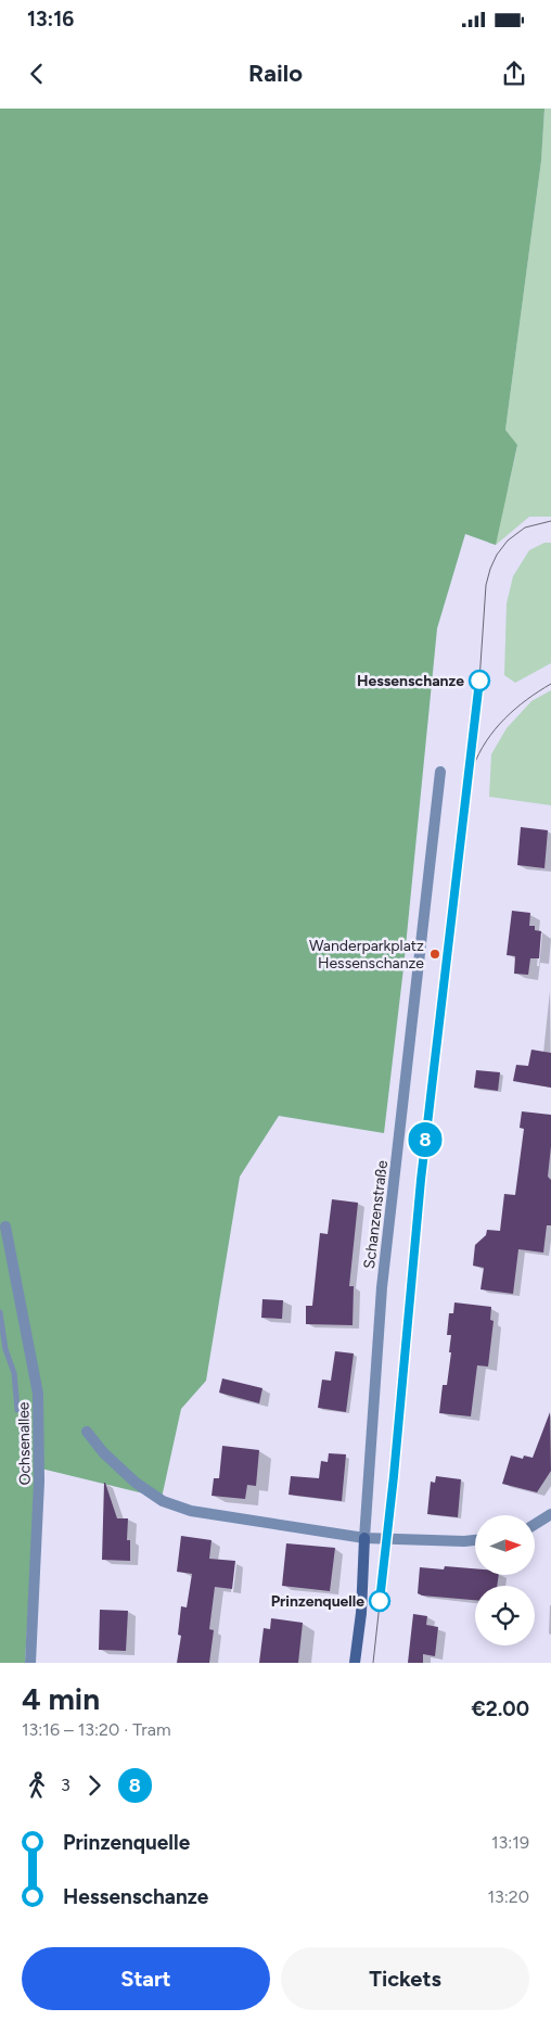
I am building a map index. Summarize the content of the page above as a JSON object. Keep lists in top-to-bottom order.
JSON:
{
  "streets": {
    "street": ["Schanzenstraße", "Ochsenallee"]
  },
  "places": ["Hessenschanze", "Wanderparkplatz Hessenschanze", "Prinzenquelle"],
  "lines": ["tram line 8"],
  "north": "right",
  "page": {
    "status": "13:16",
    "header": "Railo",
    "on_map": "8",
    "heading": ["4 min", "13:16 – 13:20 · Tram", "€2.00"],
    "legs": ["3", "8"],
    "list": [
      {
        "name": "Prinzenquelle",
        "value": "13:19"
      },
      {
        "name": "Hessenschanze",
        "value": "13:20"
      }
    ],
    "buttons": ["Start", "Tickets"]
  }
}
